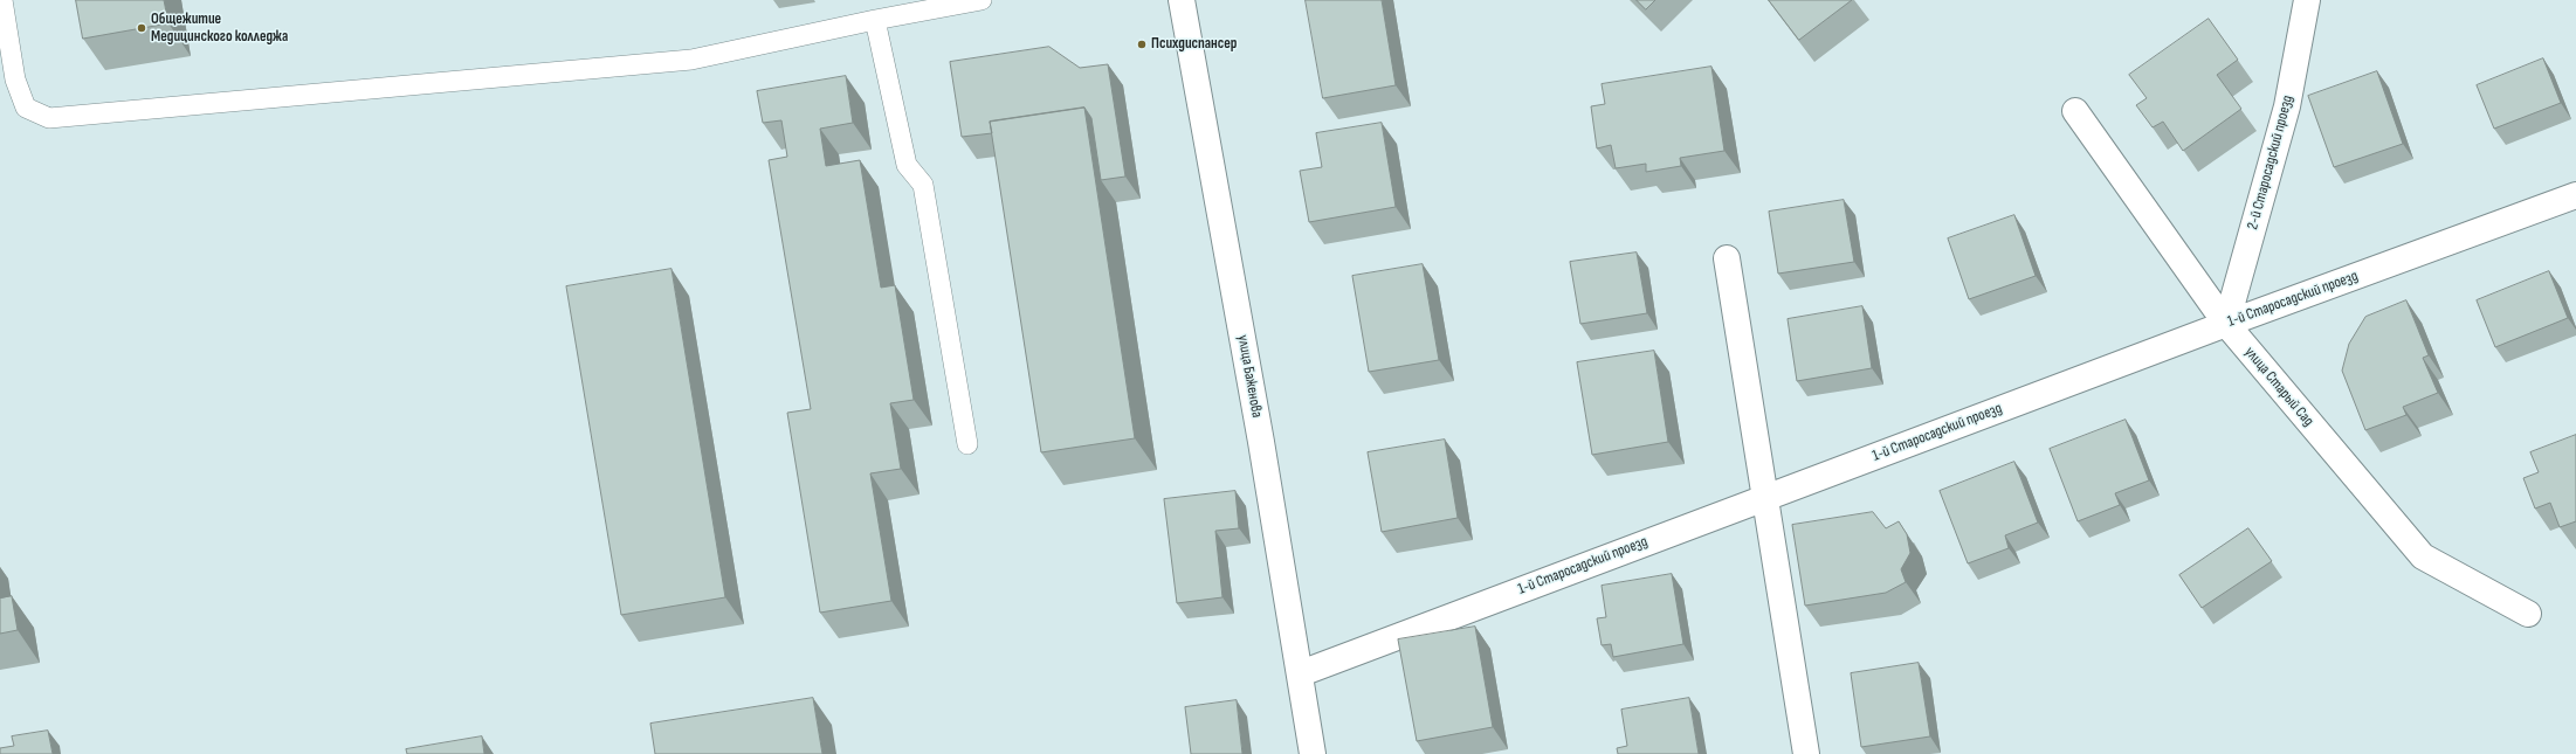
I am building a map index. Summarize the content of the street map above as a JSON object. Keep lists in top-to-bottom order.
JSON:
{
  "streets": {
    "street": [
      "2-й Старосадский проезд",
      "1-й Старосадский проезд",
      "улица Баженова",
      "улица Старый Сад"
    ]
  },
  "crossings": [
    ["2-й Старосадский проезд", "1-й Старосадский проезд"],
    ["2-й Старосадский проезд", "улица Старый Сад"],
    ["1-й Старосадский проезд", "улица Баженова"],
    ["1-й Старосадский проезд", "улица Старый Сад"]
  ],
  "places": ["Общежитие Медицинского колледжа", "Психдиспансер"]
}
